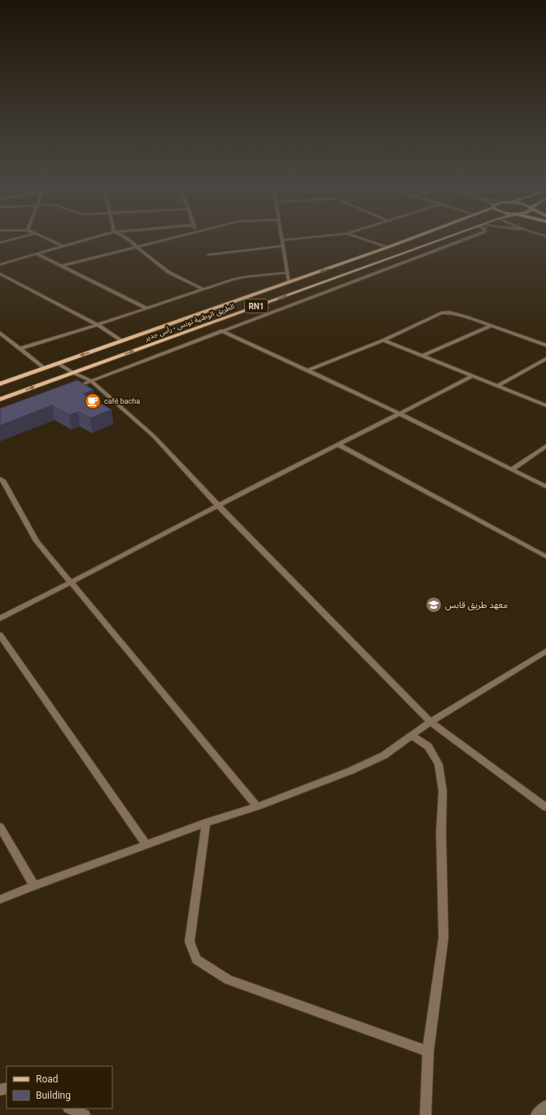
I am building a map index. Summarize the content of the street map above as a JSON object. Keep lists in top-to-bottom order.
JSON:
{
  "streets": {
    "main road": ["RN1", "الطريق الوطنية تونس - رأس جدير"]
  },
  "places": {
    "cafe": ["café bacha"],
    "school or university": ["معهد طريق قابس"]
  },
  "legend": ["Road", "Building"]
}
